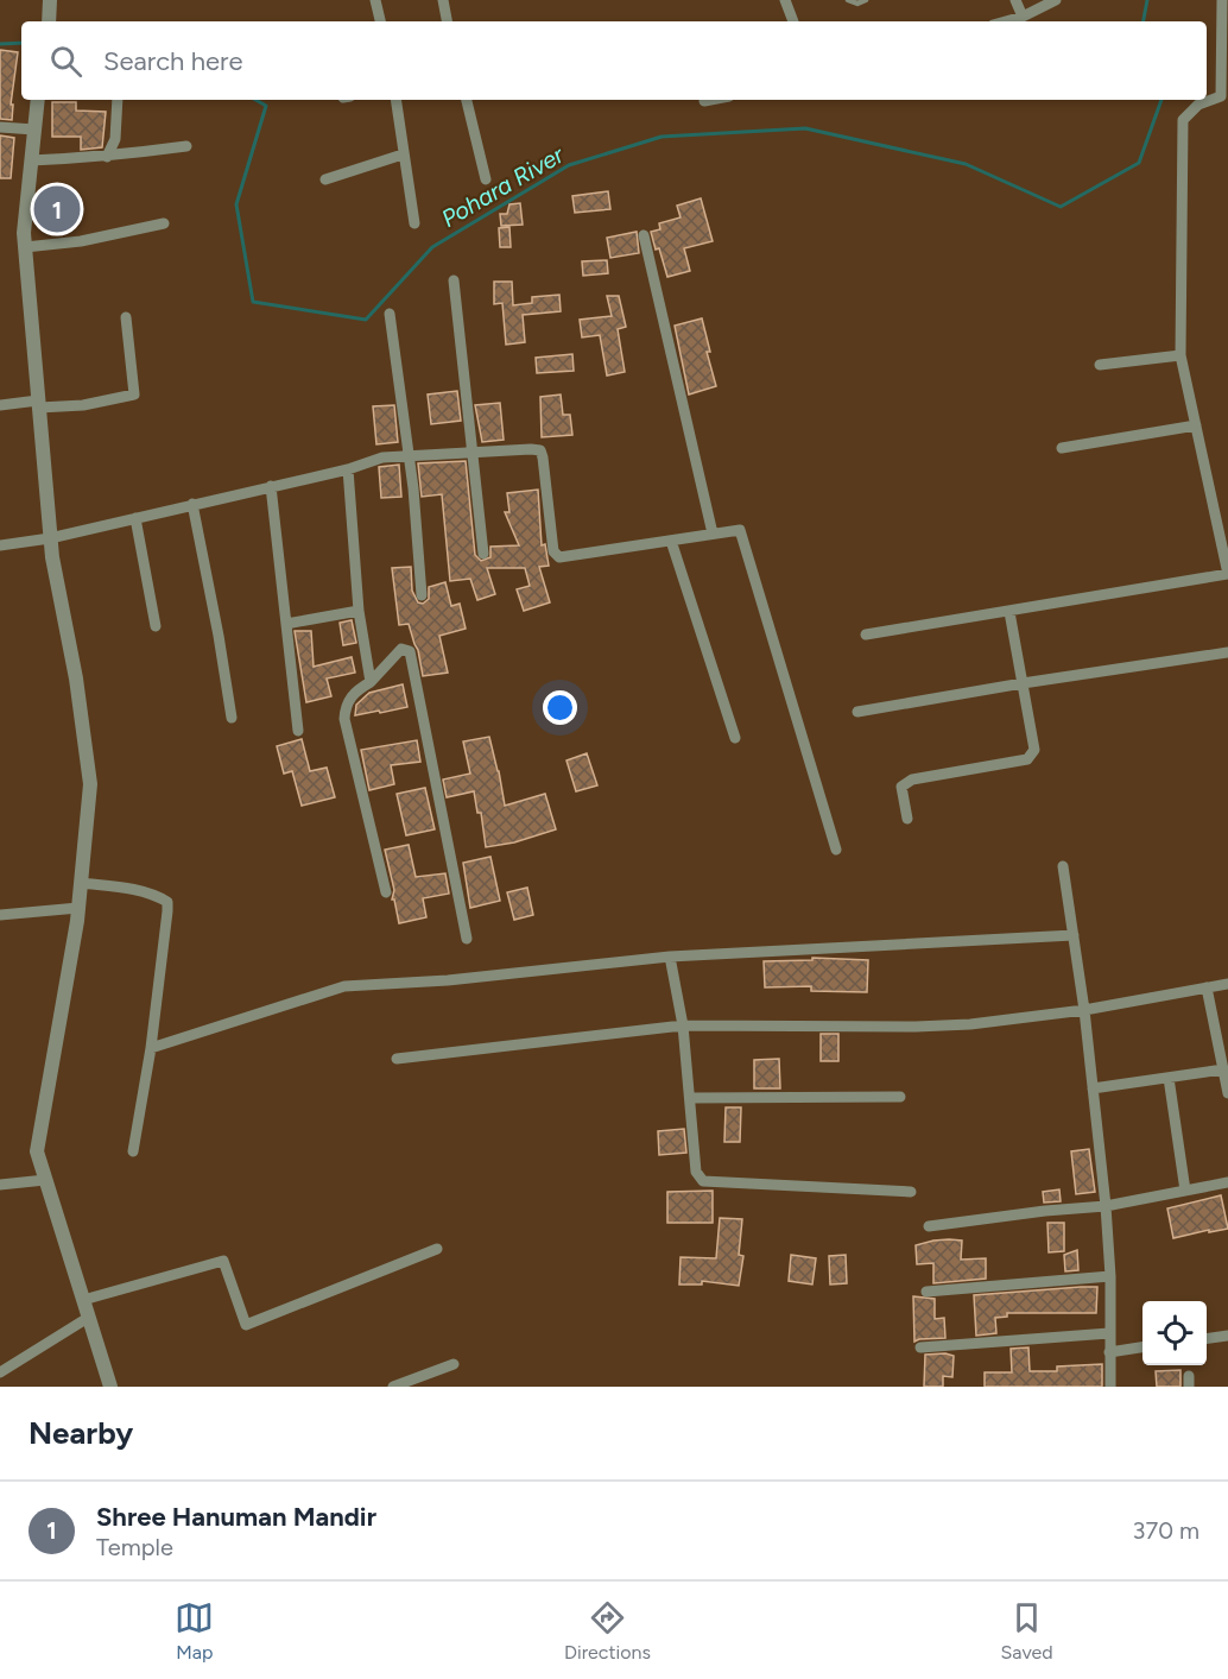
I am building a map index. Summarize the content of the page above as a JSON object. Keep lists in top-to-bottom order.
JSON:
{
  "water": ["Pohara River"],
  "page": {
    "search": "Search here",
    "pins": "1",
    "heading": "Nearby",
    "list": [
      {
        "mark": "1",
        "name": "Shree Hanuman Mandir",
        "note": "Temple",
        "value": "370 m"
      }
    ],
    "nav": ["Map", "Directions", "Saved"]
  }
}
